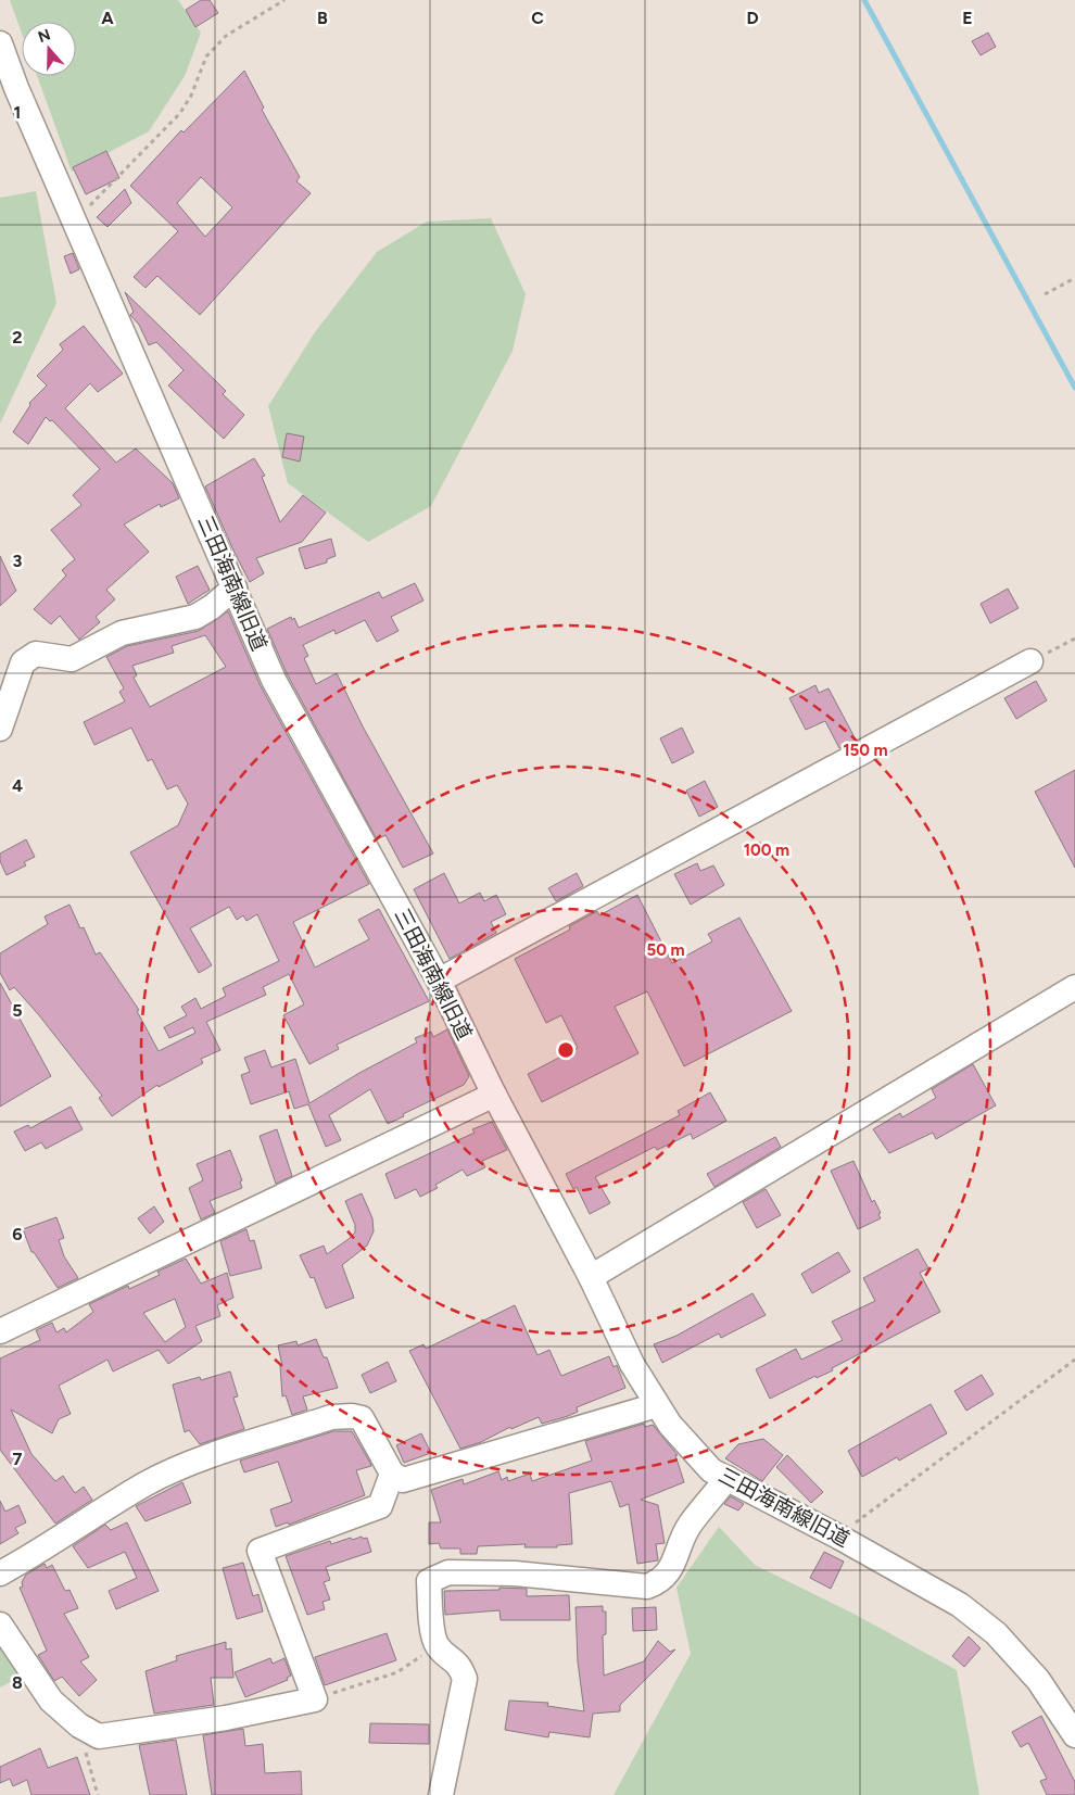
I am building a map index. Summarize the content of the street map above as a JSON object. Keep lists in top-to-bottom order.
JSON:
{
  "streets": {
    "street": ["三田海南線旧道"]
  },
  "north": "top",
  "grid": {
    "columns": [
      "A",
      "B",
      "C",
      "D",
      "E"
    ],
    "rows": [
      "1",
      "2",
      "3",
      "4",
      "5",
      "6",
      "7",
      "8"
    ]
  },
  "rings": ["150 m", "100 m", "50 m"]
}
